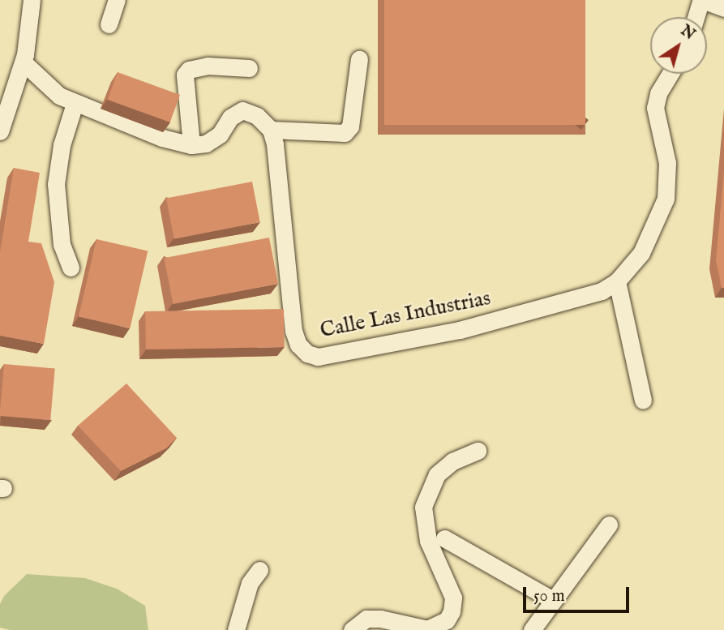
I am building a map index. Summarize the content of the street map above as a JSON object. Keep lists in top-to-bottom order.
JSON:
{
  "streets": {
    "street": ["Calle Las Industrias"]
  },
  "scale_bar": "50 m",
  "north": "top right"
}
